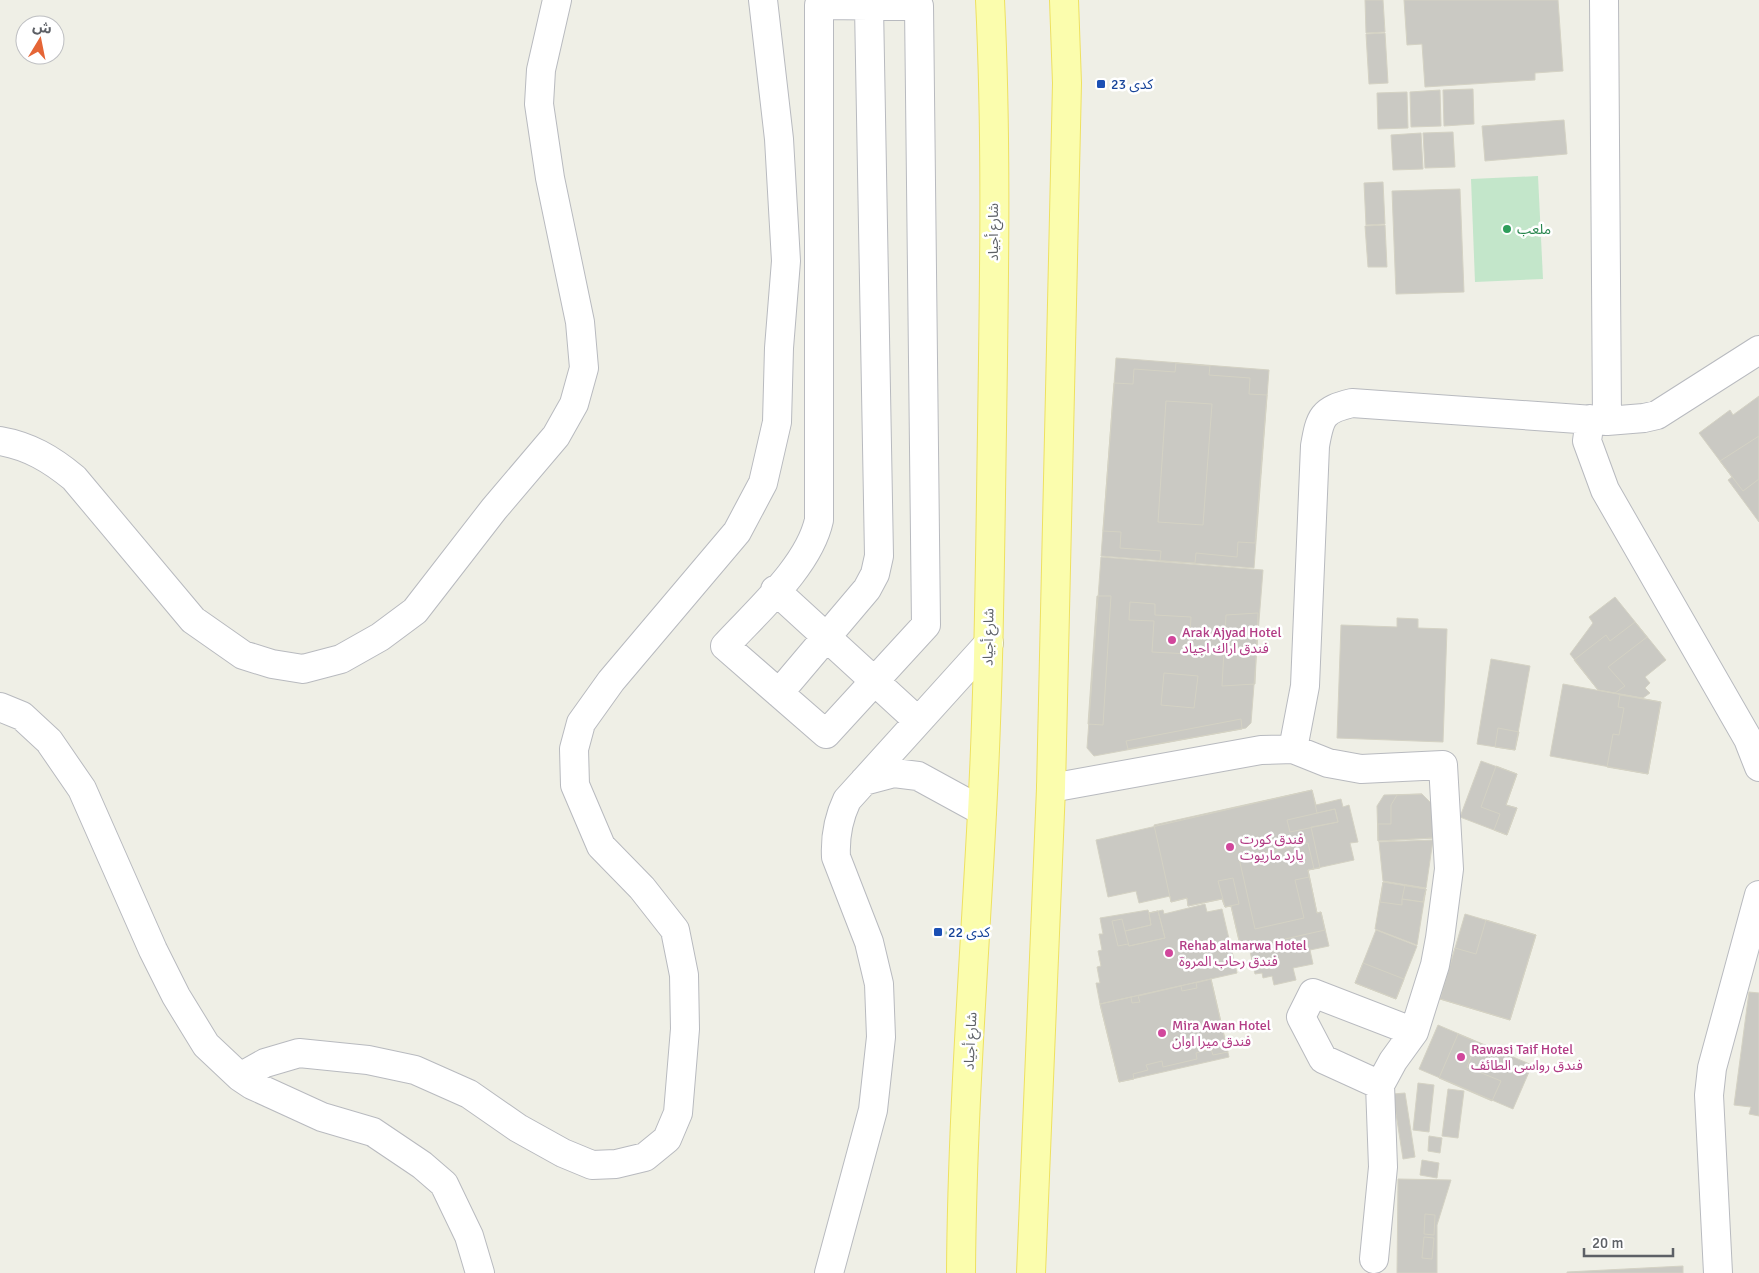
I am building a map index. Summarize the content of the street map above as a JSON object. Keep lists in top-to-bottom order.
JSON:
{
  "streets": {
    "main road": ["شارع أجياد"]
  },
  "places": {
    "transit": ["كدى 23", "كدى 22"],
    "other": [
      "ملعب",
      "Arak Ajyad Hotel فندق اراك اجياد",
      "فندق كورت يارد ماريوت",
      "Rehab almarwa Hotel فندق رحاب المروة",
      "Mira Awan Hotel فندق ميرا اوان",
      "Rawasi Taif Hotel فندق رواسى الطائف"
    ]
  },
  "scale_bar": "20 m",
  "north": "top"
}
